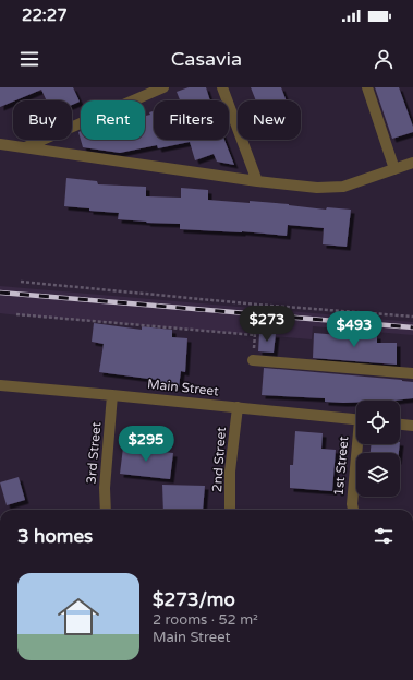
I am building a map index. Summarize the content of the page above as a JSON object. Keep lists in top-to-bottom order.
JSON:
{
  "streets": {
    "street": [
      "Main Street",
      "3rd Street",
      "2nd Street",
      "1st Street"
    ]
  },
  "crossings": [
    ["Main Street", "3rd Street"],
    ["Main Street", "2nd Street"]
  ],
  "page": {
    "status": "22:27",
    "header": "Casavia",
    "chip": [
      "Buy",
      "Rent",
      "Filters",
      "New"
    ],
    "price": ["$273", "$493", "$295"],
    "heading": "3 homes",
    "list": [
      {
        "name": "$273/mo",
        "note": "2 rooms · 52 m² · Main Street"
      }
    ]
  }
}
